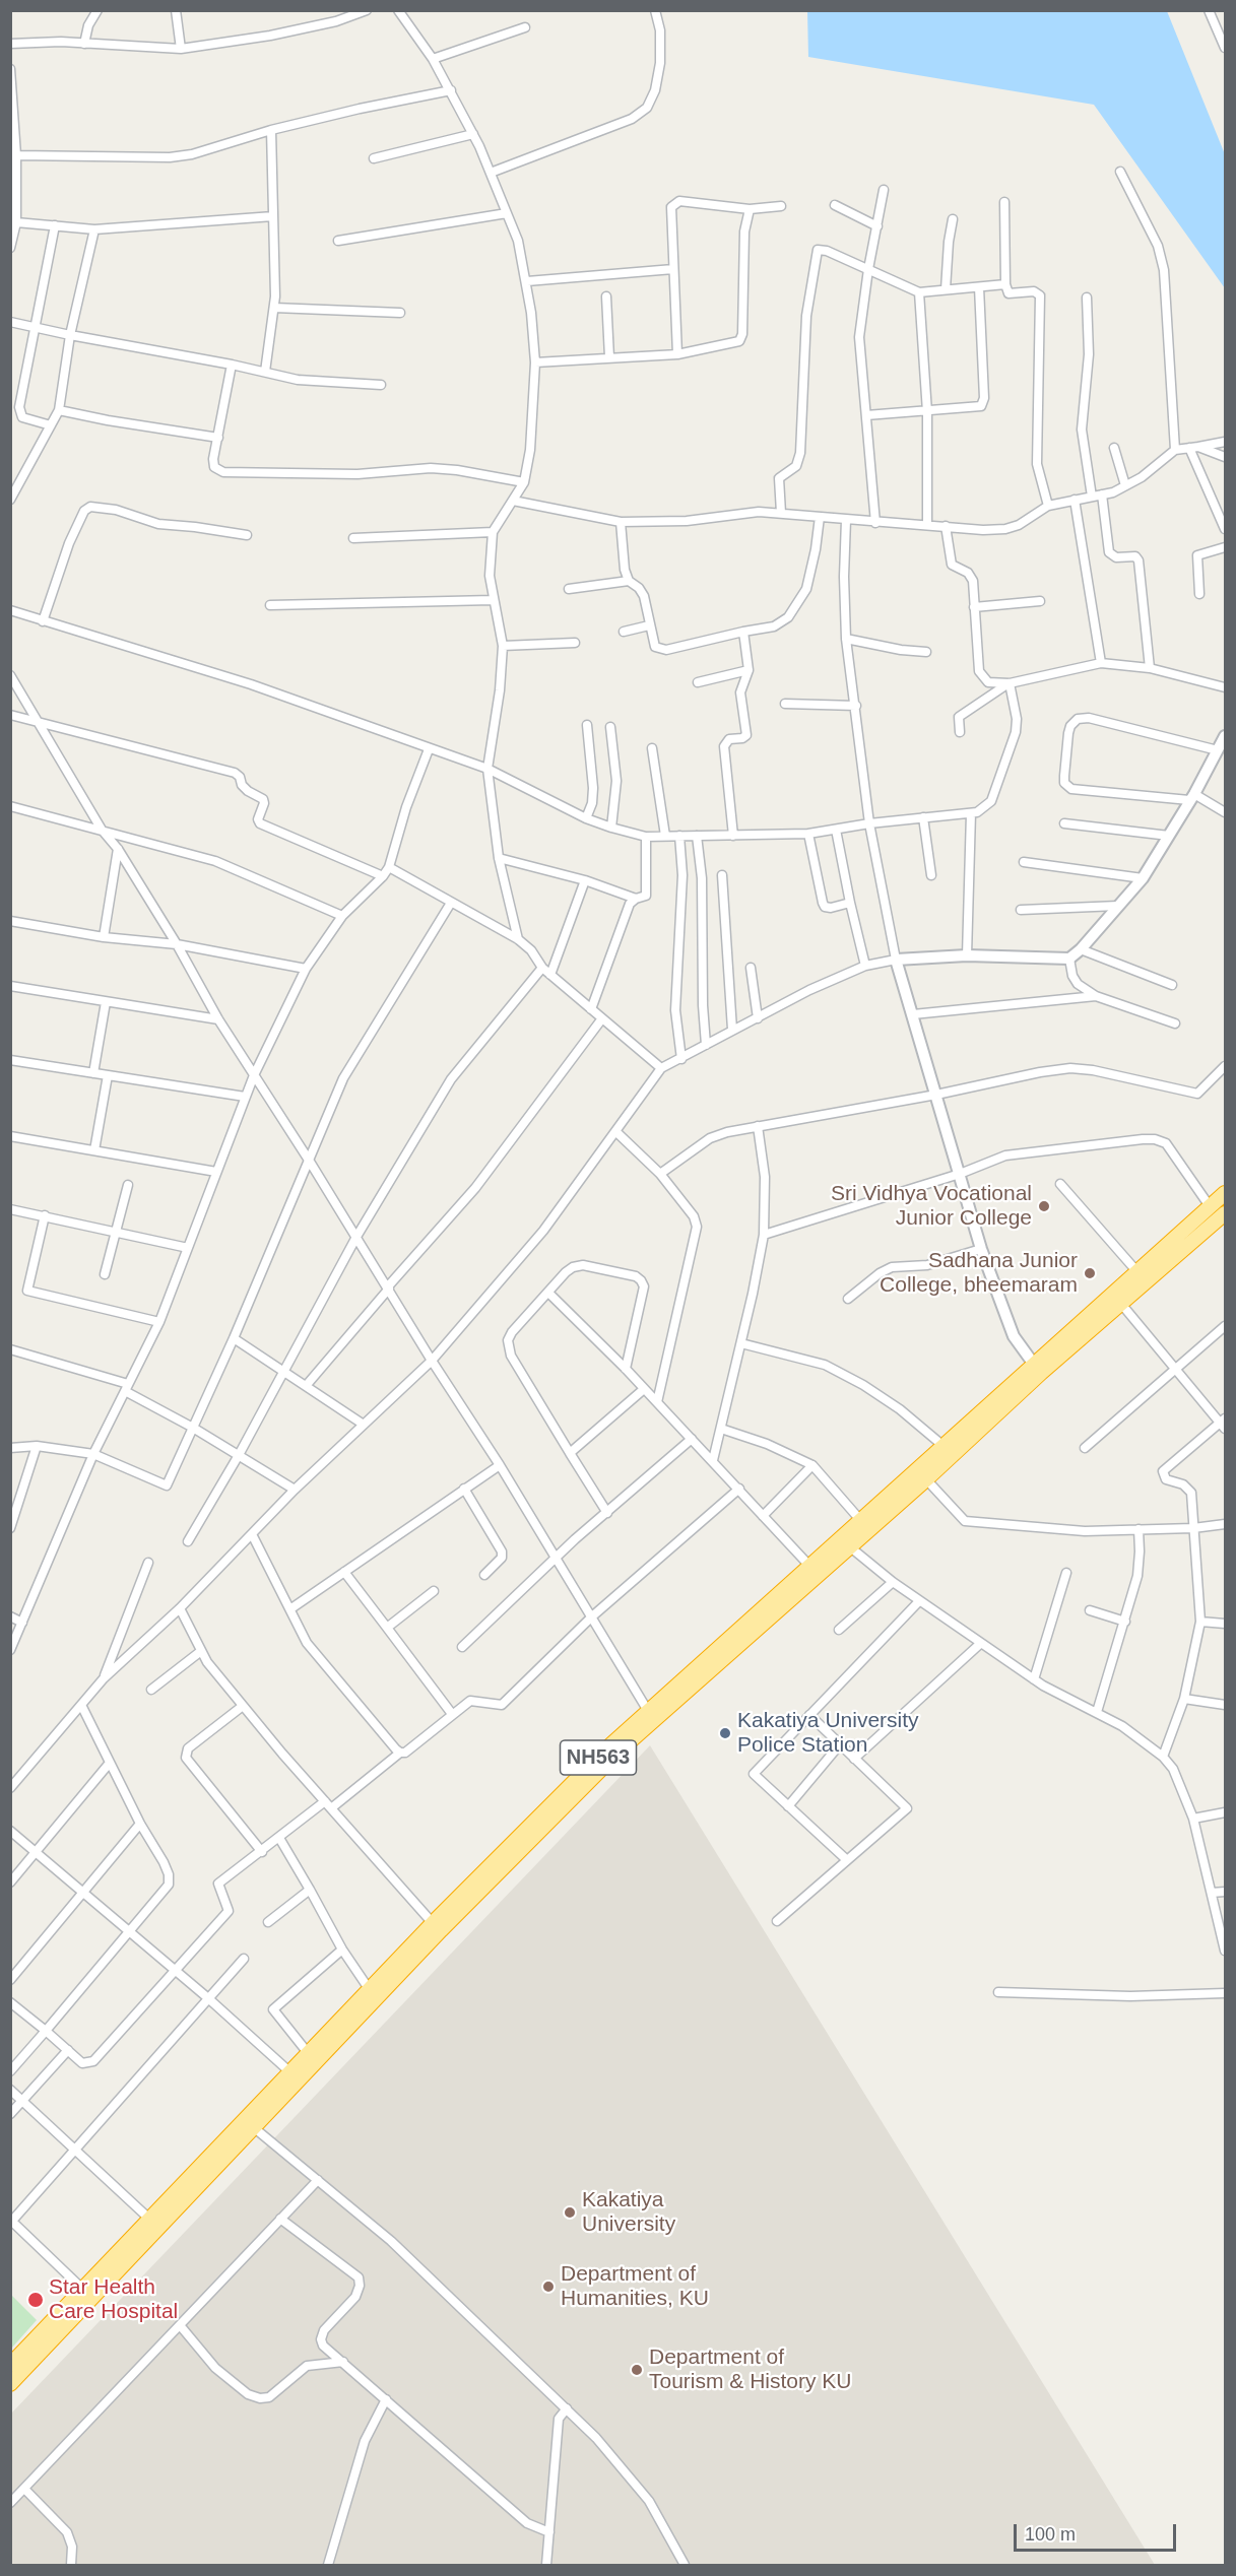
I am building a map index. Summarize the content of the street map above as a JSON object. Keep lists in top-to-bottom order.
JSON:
{
  "streets": {
    "highway": ["NH563"]
  },
  "places": [
    "Sri Vidhya Vocational Junior College",
    "Sadhana Junior College, bheemaram",
    "Kakatiya University Police Station",
    "Kakatiya University",
    "Department of Humanities, KU",
    "Star Health Care Hospital",
    "Department of Tourism & History KU"
  ],
  "scale_bar": "100 m"
}
